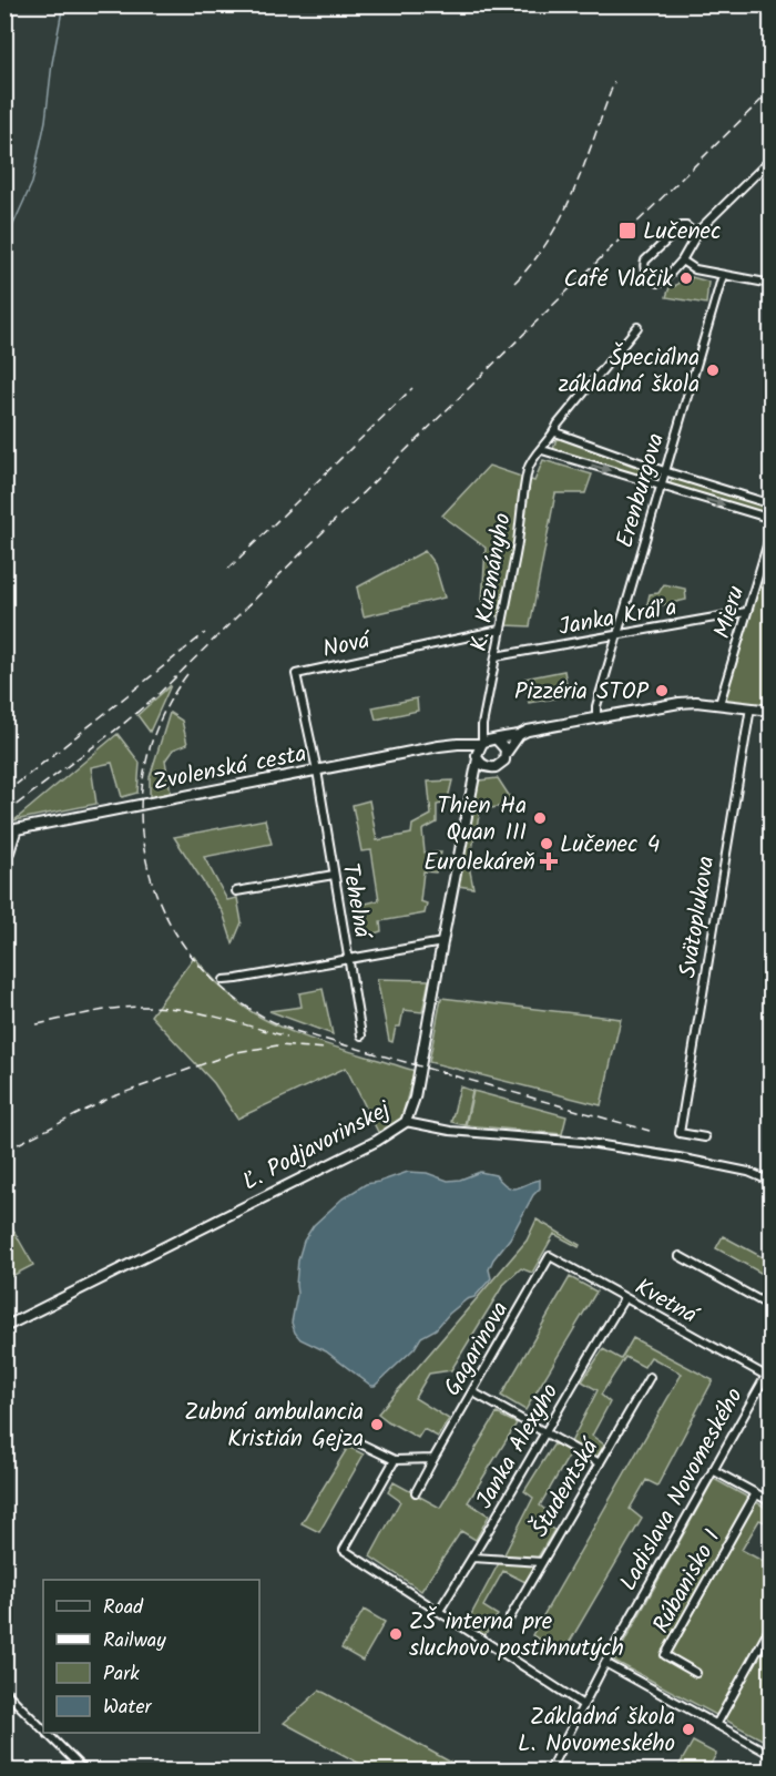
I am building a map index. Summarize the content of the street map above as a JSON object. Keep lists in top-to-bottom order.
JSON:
{
  "streets": {
    "street": [
      "Erenburgova",
      "K. Kuzmányho",
      "Mieru",
      "Janka Kráľa",
      "Nová",
      "Zvolenská cesta",
      "Tehelná",
      "Svätoplukova",
      "Ľ. Podjavorinskej",
      "Kvetná",
      "Gagarinova",
      "Janka Alexyho",
      "Študentská",
      "Ladislava Novomeského",
      "Rúbanisko I"
    ]
  },
  "crossings": [
    ["Erenburgova", "Janka Kráľa"],
    ["Erenburgova", "Zvolenská cesta"],
    ["K. Kuzmányho", "Janka Kráľa"],
    ["K. Kuzmányho", "Nová"],
    ["K. Kuzmányho", "Zvolenská cesta"],
    ["K. Kuzmányho", "Ľ. Podjavorinskej"],
    ["Mieru", "Janka Kráľa"],
    ["Mieru", "Zvolenská cesta"],
    ["Nová", "Zvolenská cesta"],
    ["Nová", "Tehelná"],
    ["Zvolenská cesta", "Tehelná"],
    ["Zvolenská cesta", "Svätoplukova"],
    ["Zvolenská cesta", "Ľ. Podjavorinskej"],
    ["Kvetná", "Gagarinova"],
    ["Kvetná", "Janka Alexyho"],
    ["Kvetná", "Ladislava Novomeského"]
  ],
  "places": {
    "transit": ["Lučenec"],
    "other": [
      "Café Vláčik",
      "Špeciálna základná škola",
      "Pizzéria STOP",
      "Thien Ha Quan III",
      "Lučenec 4",
      "Zubná ambulancia Kristián Gejza",
      "ZŠ interna pre sluchovo postihnutých",
      "Základná škola L. Novomeského"
    ],
    "health": ["Eurolekáreň"]
  },
  "legend": [
    "Road",
    "Railway",
    "Park",
    "Water"
  ]
}
